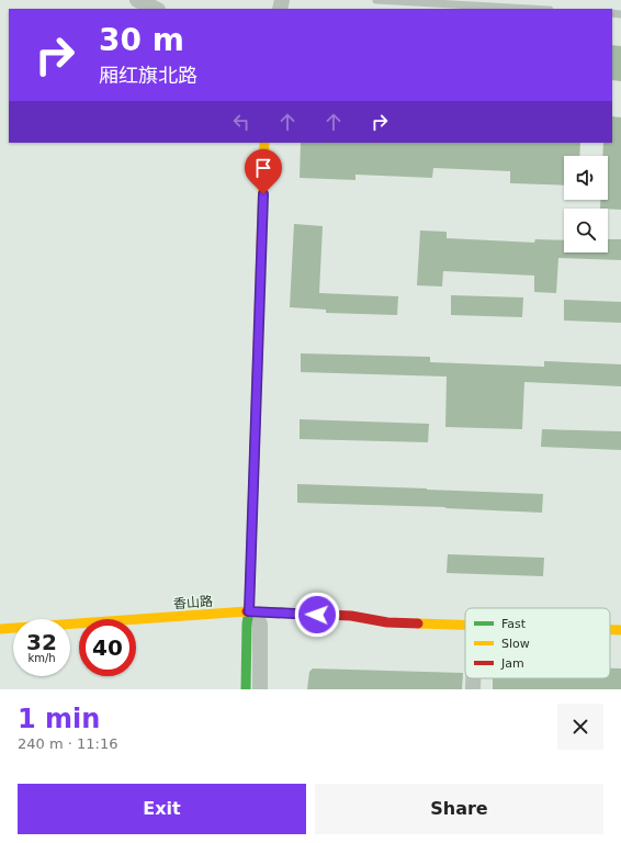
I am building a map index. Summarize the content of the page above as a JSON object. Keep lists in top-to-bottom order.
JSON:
{
  "streets": {
    "street": ["香山路"]
  },
  "legend": ["Fast", "Slow", "Jam"],
  "page": {
    "turn": ["30 m", "厢红旗北路"],
    "speed": "32 km/h",
    "limit": "40",
    "heading": ["1 min", "240 m · 11:16"],
    "buttons": ["Exit", "Share"]
  }
}
